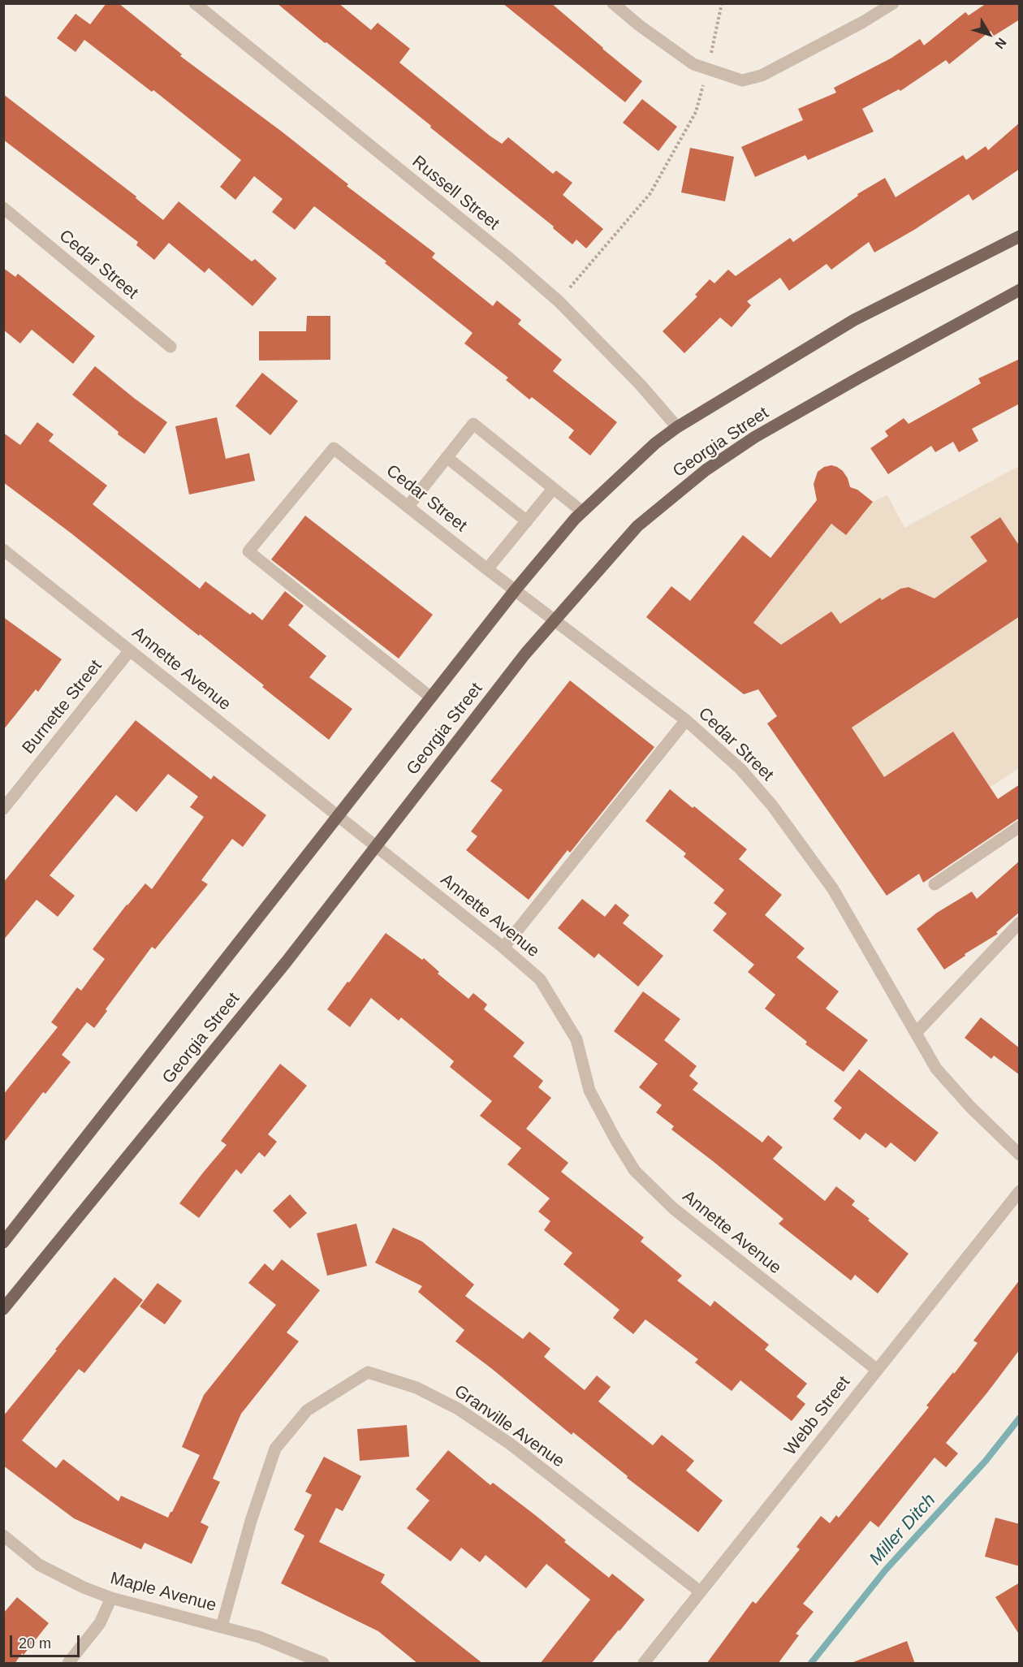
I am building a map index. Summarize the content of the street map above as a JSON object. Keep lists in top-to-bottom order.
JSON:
{
  "streets": {
    "main road": ["Georgia Street"],
    "street": [
      "Russell Street",
      "Cedar Street",
      "Annette Avenue",
      "Burnette Street",
      "Webb Street",
      "Granville Avenue",
      "Maple Avenue"
    ]
  },
  "crossings": [
    ["Russell Street", "Georgia Street"],
    ["Cedar Street", "Georgia Street"],
    ["Georgia Street", "Annette Avenue"],
    ["Annette Avenue", "Burnette Street"],
    ["Annette Avenue", "Webb Street"],
    ["Webb Street", "Granville Avenue"],
    ["Granville Avenue", "Maple Avenue"]
  ],
  "water": ["Miller Ditch"],
  "scale_bar": "20 m",
  "north": "bottom right"
}
